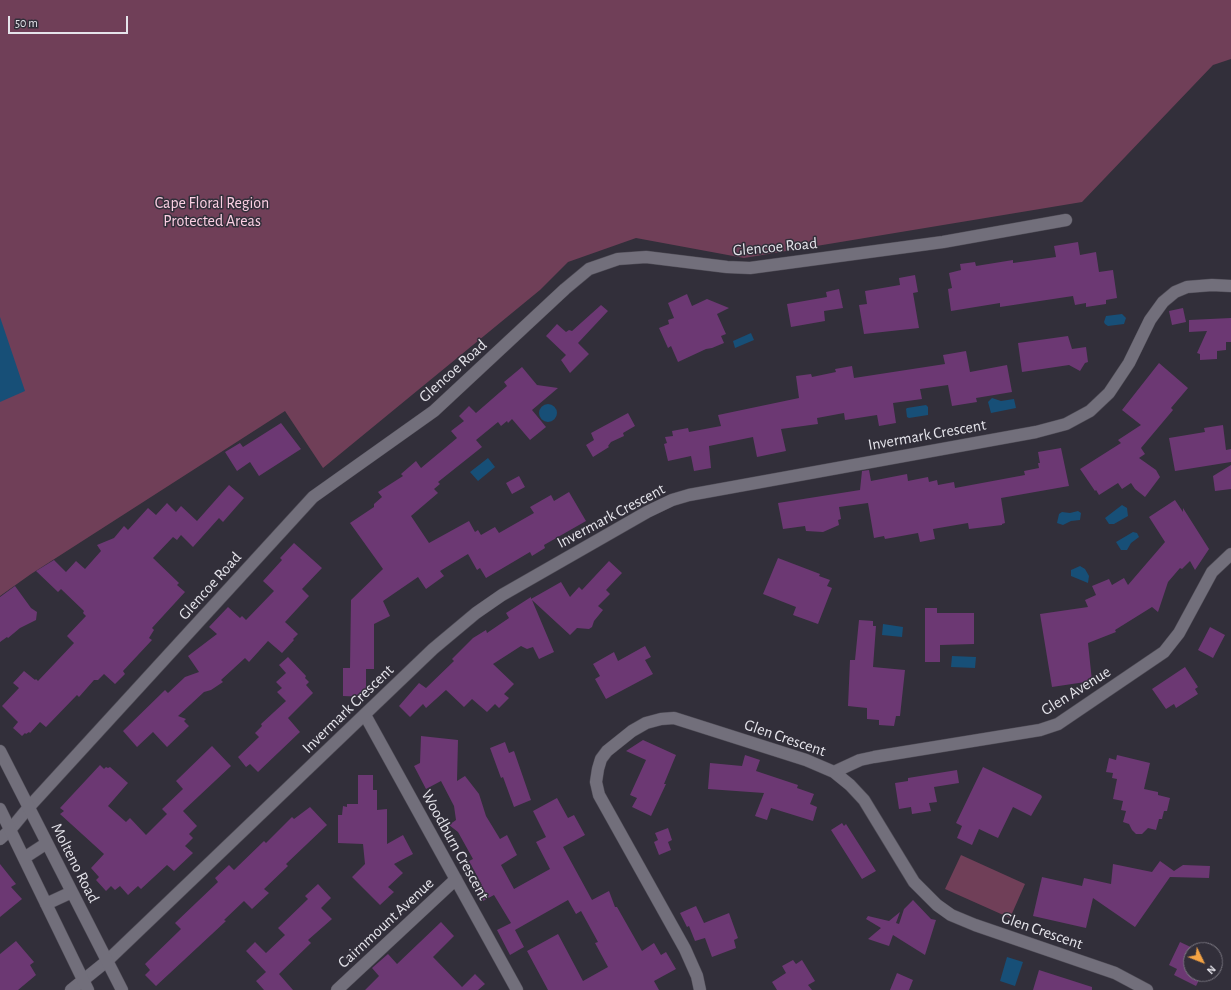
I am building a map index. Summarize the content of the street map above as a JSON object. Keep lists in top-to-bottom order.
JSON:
{
  "streets": {
    "street": [
      "Glencoe Road",
      "Invermark Crescent",
      "Glen Avenue",
      "Glen Crescent",
      "Woodburn Crescent",
      "Molteno Road",
      "Cairnmount Avenue"
    ]
  },
  "crossings": [
    ["Glencoe Road", "Molteno Road"],
    ["Invermark Crescent", "Woodburn Crescent"],
    ["Invermark Crescent", "Molteno Road"],
    ["Glen Avenue", "Glen Crescent"],
    ["Woodburn Crescent", "Cairnmount Avenue"]
  ],
  "parks": ["Cape Floral Region Protected Areas"],
  "scale_bar": "50 m",
  "north": "bottom right"
}
